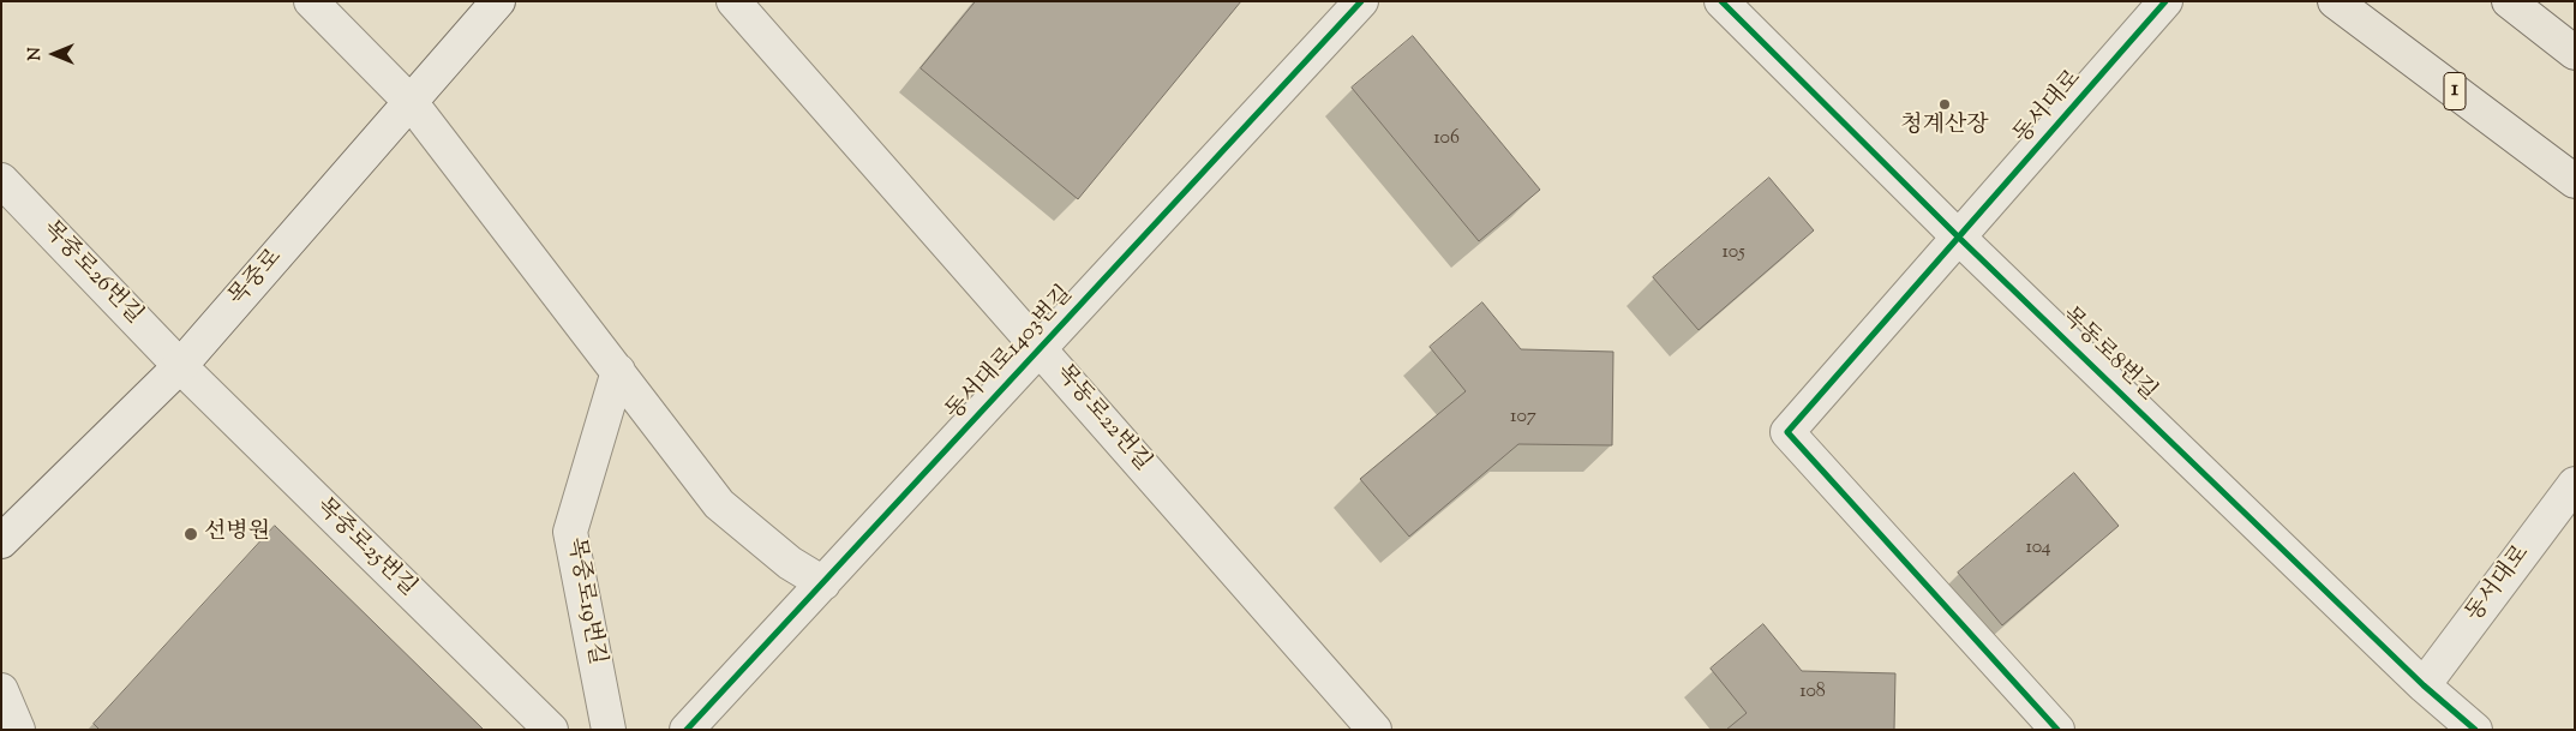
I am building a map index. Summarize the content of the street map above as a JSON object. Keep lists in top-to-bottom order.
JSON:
{
  "streets": {
    "main road": ["1"],
    "street": [
      "동서대로",
      "목중로26번길",
      "목중로",
      "동서대로1403번길",
      "목동로8번길",
      "목동로22번길",
      "목중로25번길",
      "목중로19번길"
    ]
  },
  "crossings": [
    ["동서대로", "목동로8번길"],
    ["목중로26번길", "목중로"],
    ["목중로26번길", "목중로25번길"],
    ["목중로", "목중로25번길"],
    ["동서대로1403번길", "목동로22번길"]
  ],
  "places": ["청계산장", "선병원"],
  "house_numbers": [
    "106",
    "105",
    "107",
    "104",
    "108"
  ],
  "north": "left"
}
